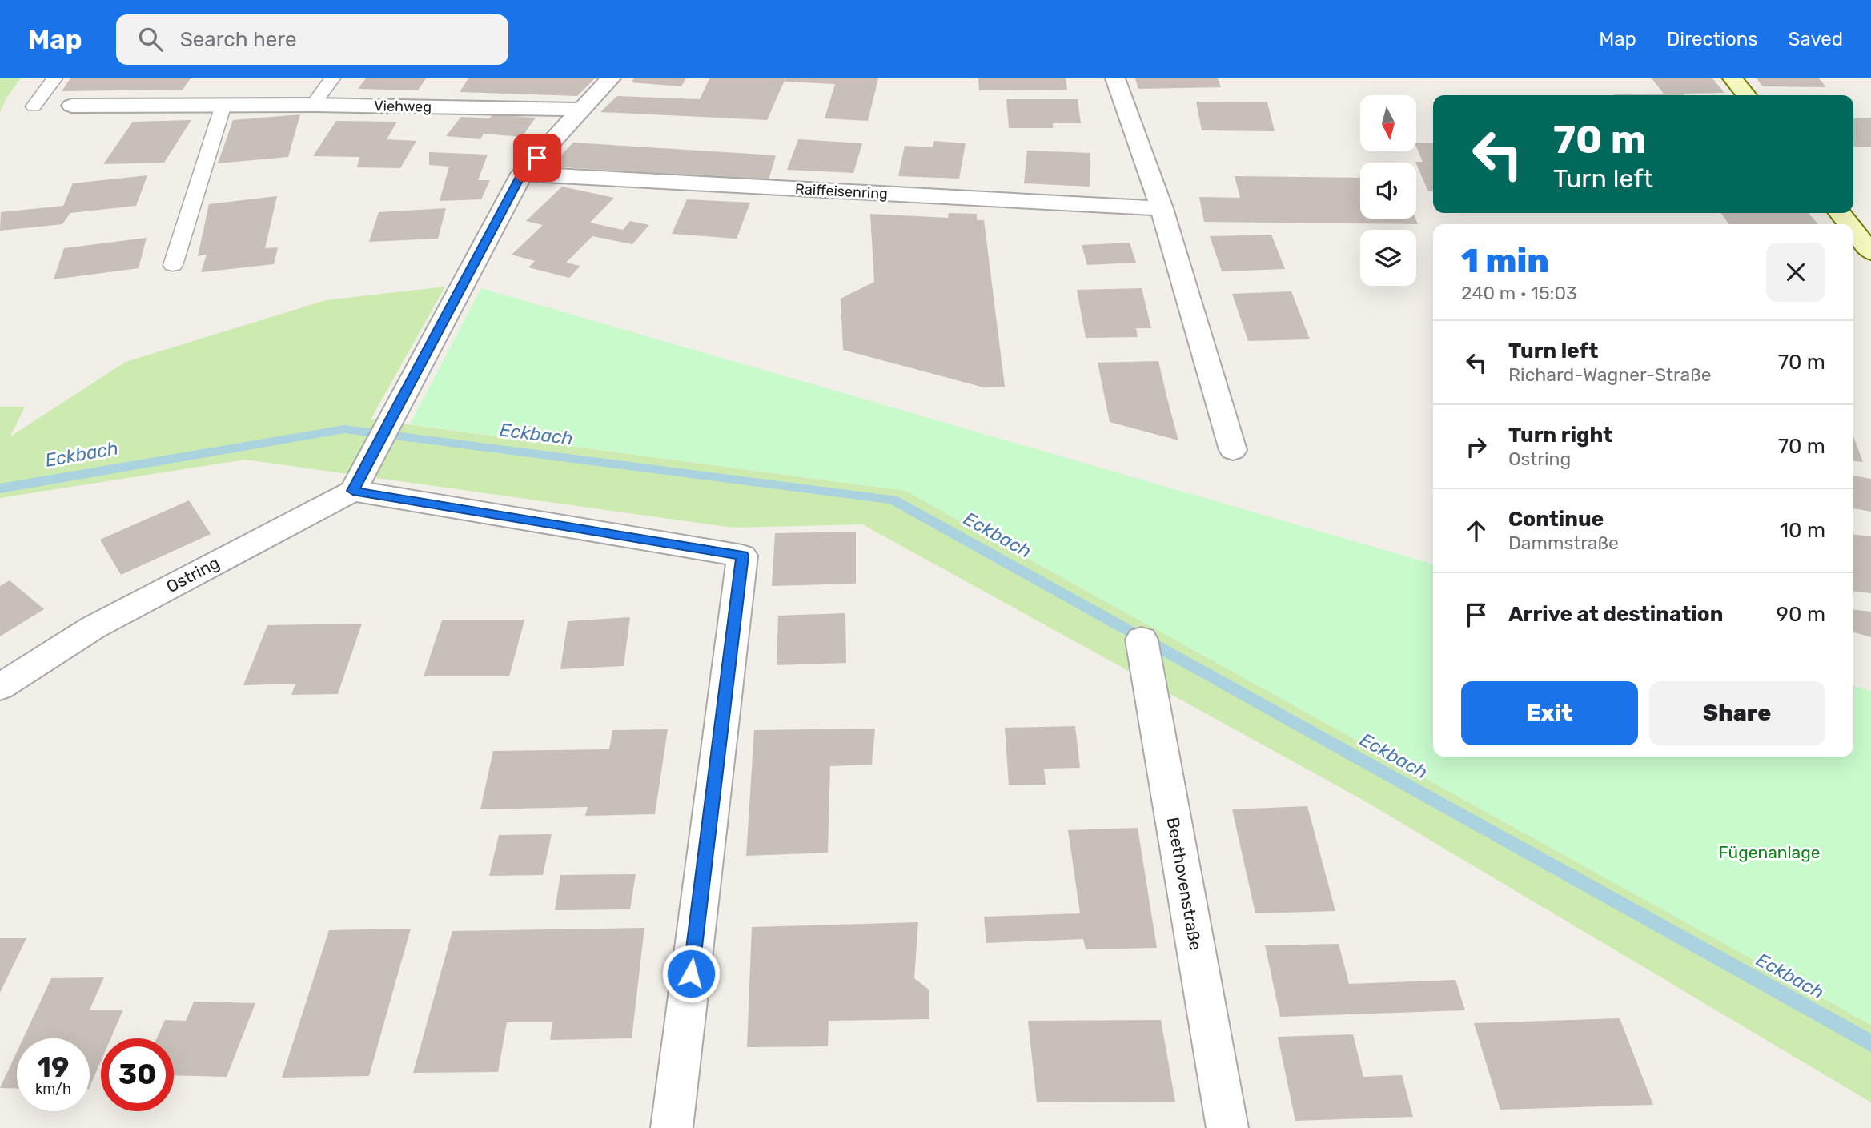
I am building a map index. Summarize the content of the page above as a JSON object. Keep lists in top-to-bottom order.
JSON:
{
  "streets": {
    "street": [
      "Viehweg",
      "Raiffeisenring",
      "Ostring",
      "Beethovenstraße"
    ]
  },
  "water": ["Eckbach"],
  "parks": ["Fügenanlage"],
  "north": "bottom",
  "page": {
    "header": "Map",
    "search": "Search here",
    "nav": ["Map", "Directions", "Saved"],
    "turn": ["70 m", "Turn left"],
    "heading": ["1 min", "240 m · 15:03"],
    "list": [
      {
        "name": "Turn left",
        "note": "Richard-Wagner-Straße",
        "value": "70 m"
      },
      {
        "name": "Turn right",
        "note": "Ostring",
        "value": "70 m"
      },
      {
        "name": "Continue",
        "note": "Dammstraße",
        "value": "10 m"
      },
      {
        "name": "Arrive at destination",
        "value": "90 m"
      }
    ],
    "buttons": ["Exit", "Share"],
    "speed": "19 km/h",
    "limit": "30"
  }
}
